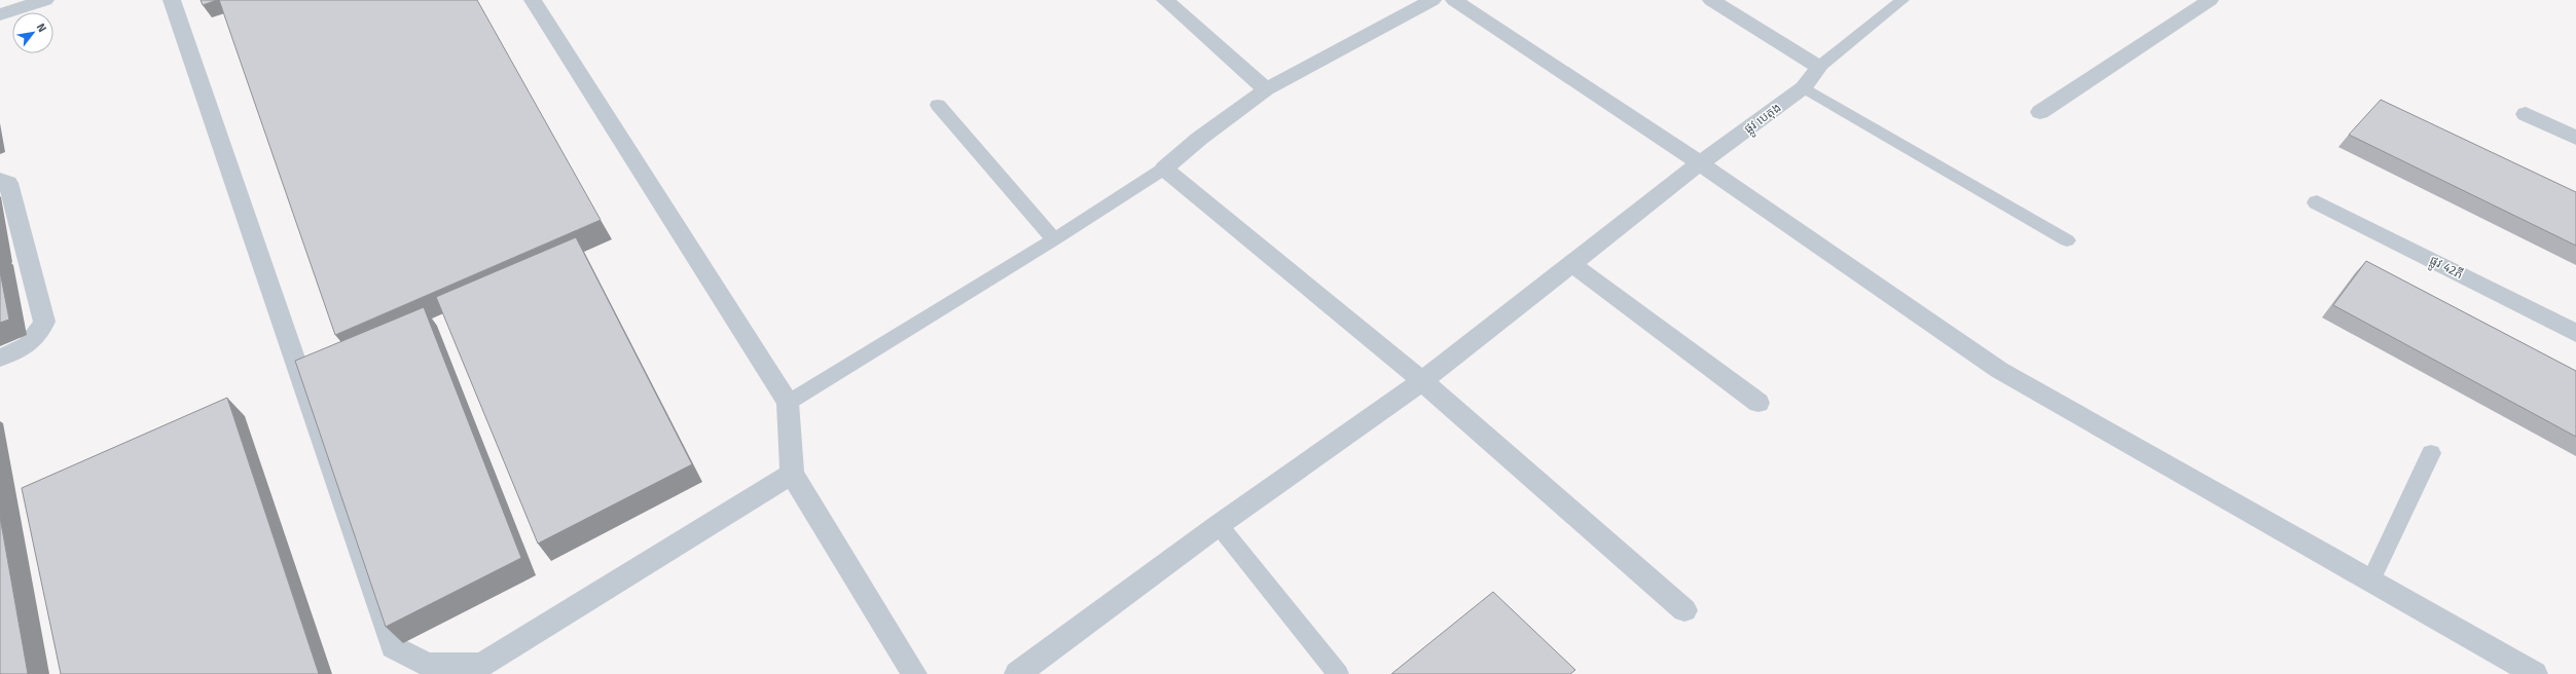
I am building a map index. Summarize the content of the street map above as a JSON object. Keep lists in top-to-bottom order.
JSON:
{
  "streets": {
    "street": ["ផ្លូវ បេតុង", "ផ្លូវ 42ភី"]
  },
  "north": "top right"
}
